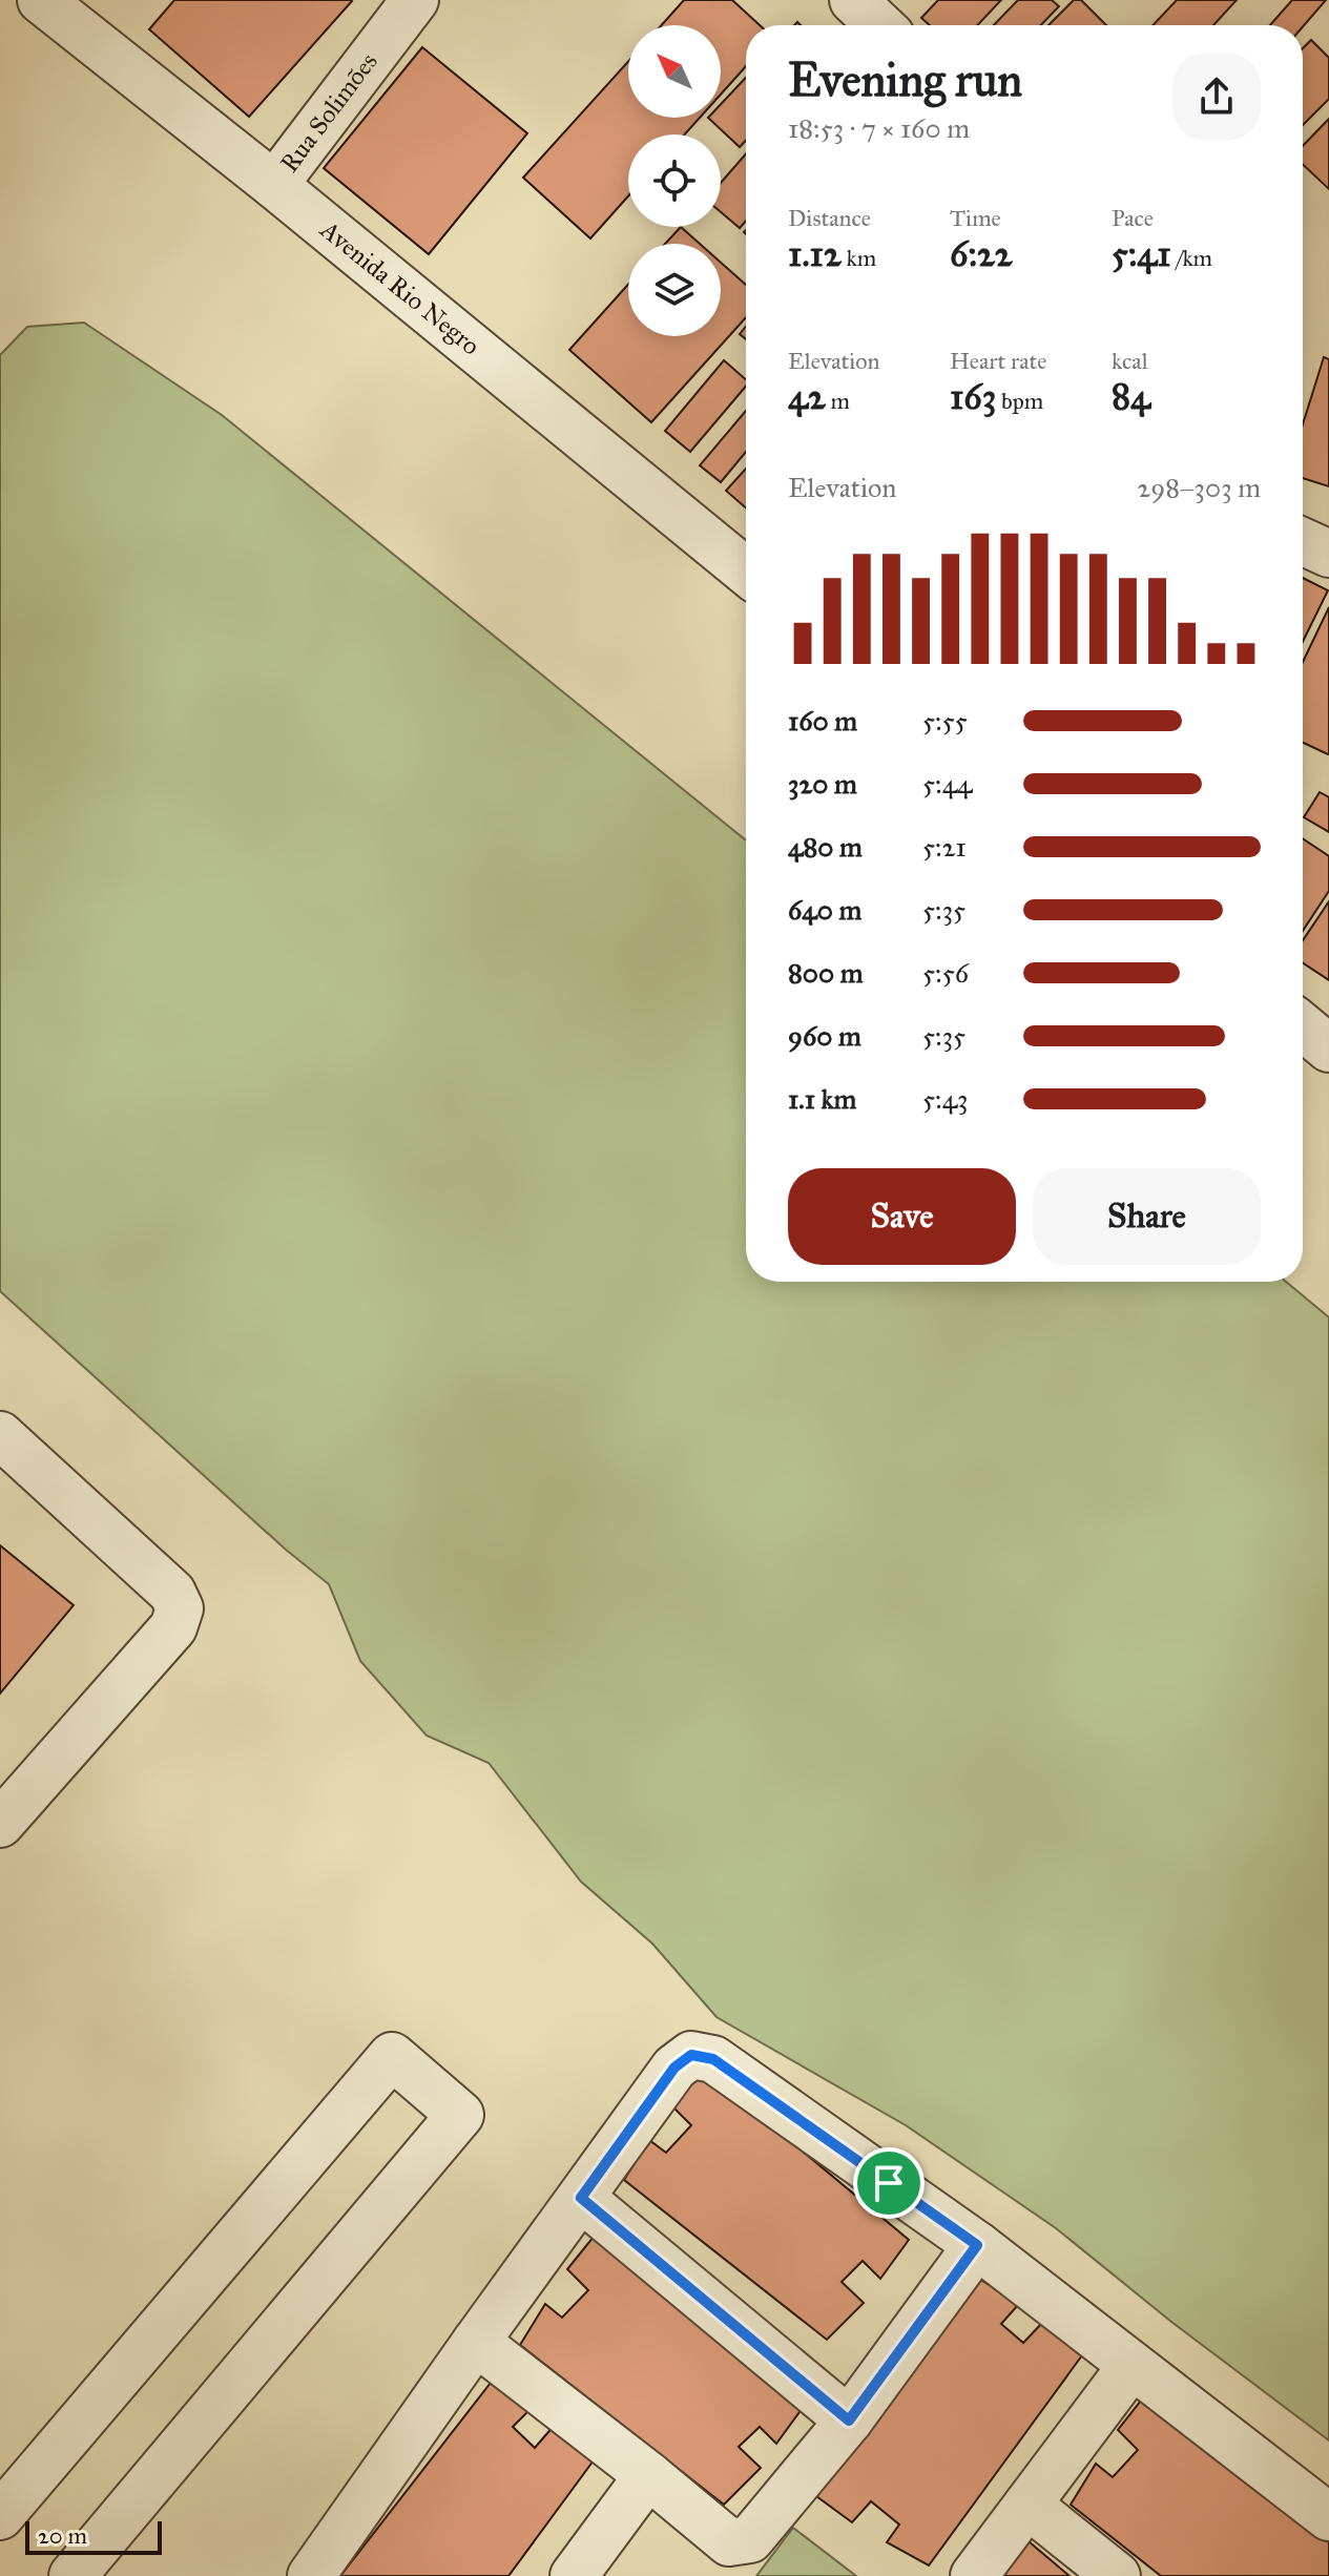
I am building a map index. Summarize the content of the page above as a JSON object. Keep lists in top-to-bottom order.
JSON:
{
  "streets": {
    "street": ["Rua Solimões", "Avenida Rio Negro"]
  },
  "crossings": [
    ["Rua Solimões", "Avenida Rio Negro"]
  ],
  "scale_bar": "20 m",
  "north": "top left",
  "page": {
    "heading": ["Evening run", "18:53 · 7 × 160 m"],
    "stats": [
      ["Distance", "1.12 km"],
      ["Time", "6:22"],
      ["Pace", "5:41 /km"],
      ["Elevation", "42 m"],
      ["Heart rate", "163 bpm"],
      ["kcal", "84"]
    ],
    "chart": ["Elevation", "298–303 m"],
    "list": [
      {
        "name": "160 m",
        "note": "5:55"
      },
      {
        "name": "320 m",
        "note": "5:44"
      },
      {
        "name": "480 m",
        "note": "5:21"
      },
      {
        "name": "640 m",
        "note": "5:35"
      },
      {
        "name": "800 m",
        "note": "5:56"
      },
      {
        "name": "960 m",
        "note": "5:35"
      },
      {
        "name": "1.1 km",
        "note": "5:43"
      }
    ],
    "buttons": ["Save", "Share"],
    "scale": "20 m"
  }
}
